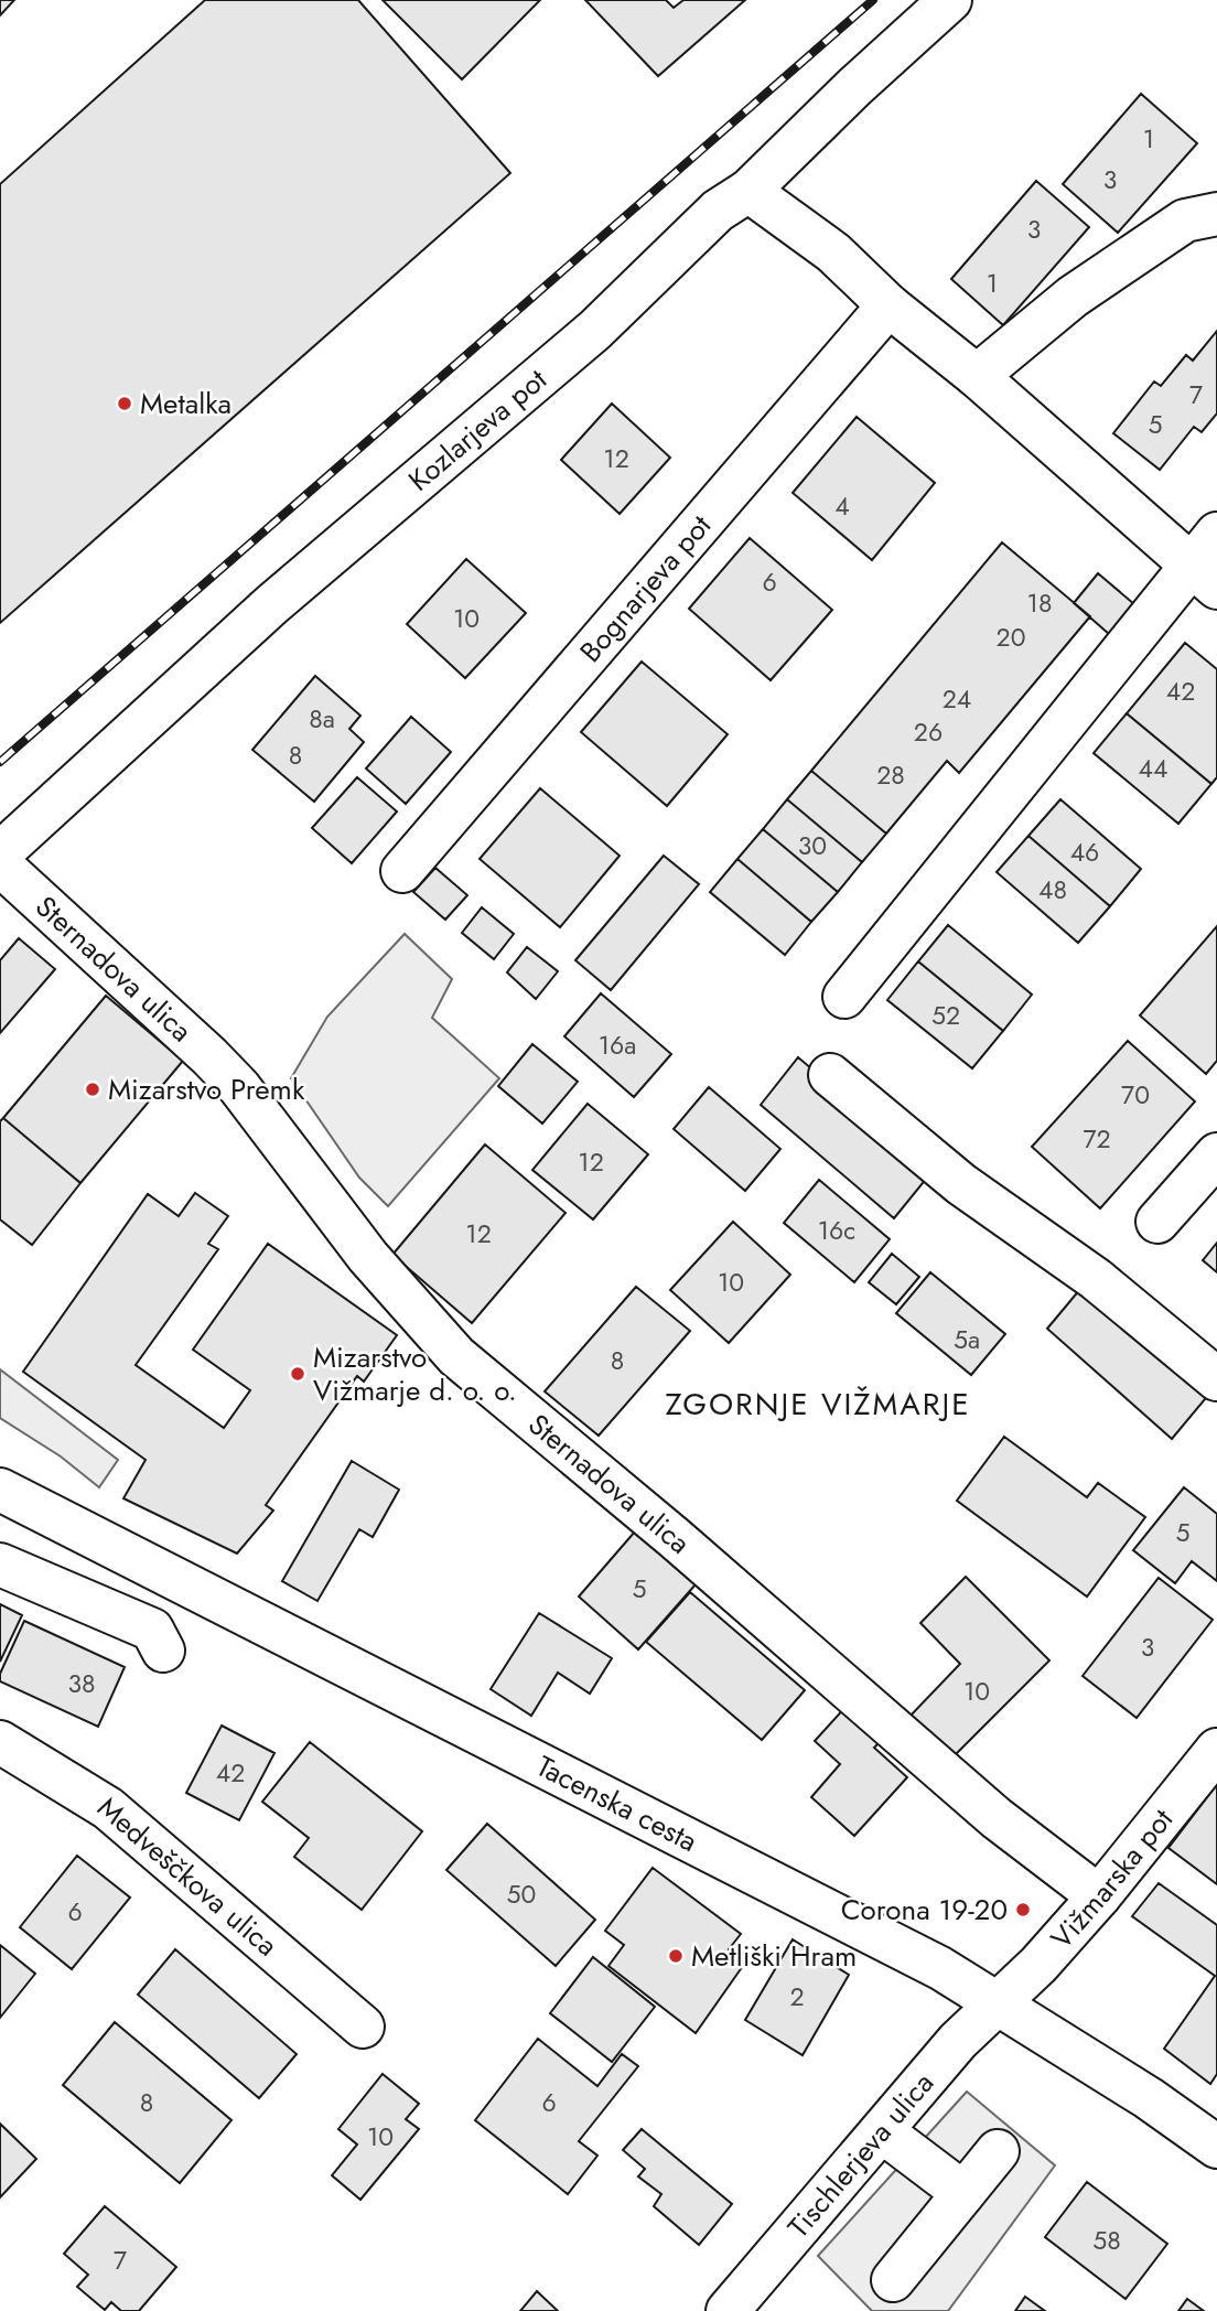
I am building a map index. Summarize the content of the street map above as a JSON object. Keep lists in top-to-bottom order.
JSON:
{
  "streets": {
    "street": [
      "Kozlarjeva pot",
      "Bognarjeva pot",
      "Sternadova ulica",
      "Tacenska cesta",
      "Medveščkova ulica",
      "Vižmarska pot",
      "Tischlerjeva ulica"
    ]
  },
  "crossings": [
    ["Sternadova ulica", "Vižmarska pot"],
    ["Tacenska cesta", "Vižmarska pot"],
    ["Tacenska cesta", "Tischlerjeva ulica"],
    ["Vižmarska pot", "Tischlerjeva ulica"]
  ],
  "districts": ["ZGORNJE VIŽMARJE"],
  "places": [
    "Metalka",
    "Mizarstvo Premk",
    "Mizarstvo Vižmarje d. o. o.",
    "Corona 19-20",
    "Metliški Hram"
  ],
  "house_numbers": [
    "1",
    "3",
    "3",
    "1",
    "7",
    "5",
    "12",
    "4",
    "6",
    "18",
    "10",
    "20",
    "42",
    "24",
    "8a",
    "26",
    "8",
    "44",
    "28",
    "30",
    "46",
    "48",
    "52",
    "16a",
    "70",
    "72",
    "12",
    "16c",
    "12",
    "10",
    "5a",
    "8",
    "5",
    "5",
    "3",
    "38",
    "10",
    "42",
    "50",
    "6",
    "2",
    "8",
    "6",
    "10",
    "58",
    "7"
  ]
}
